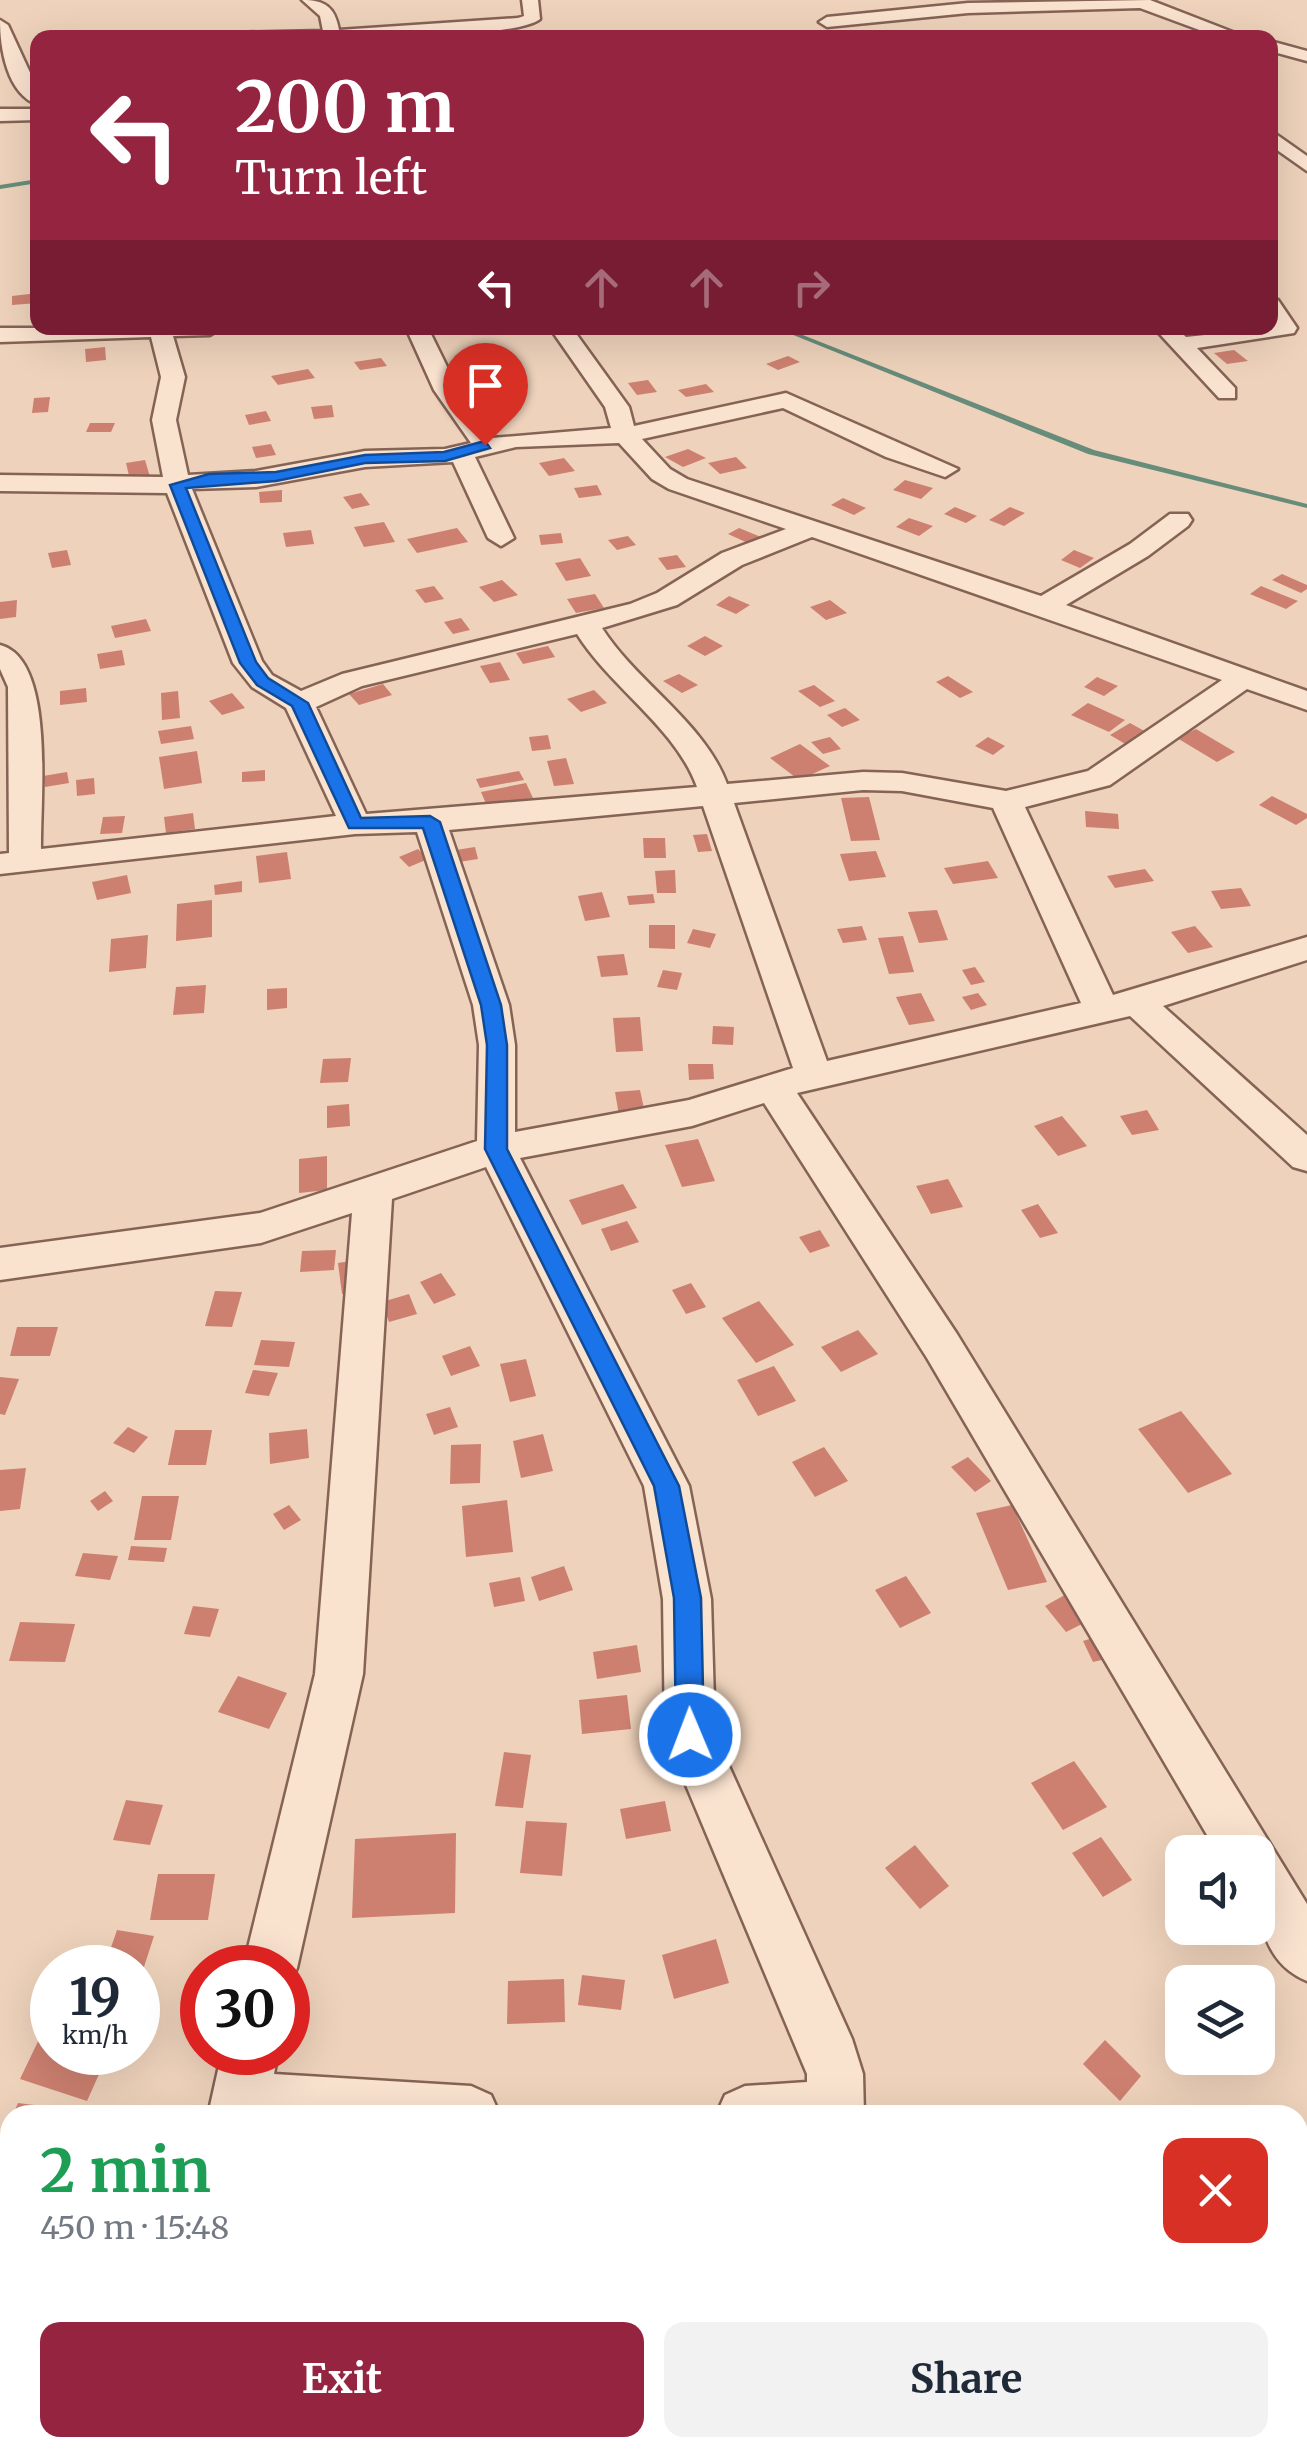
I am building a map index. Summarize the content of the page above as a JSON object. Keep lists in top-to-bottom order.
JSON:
{
  "page": {
    "turn": ["200 m", "Turn left"],
    "speed": "19 km/h",
    "limit": "30",
    "heading": ["2 min", "450 m · 15:48"],
    "buttons": ["Exit", "Share"]
  }
}
